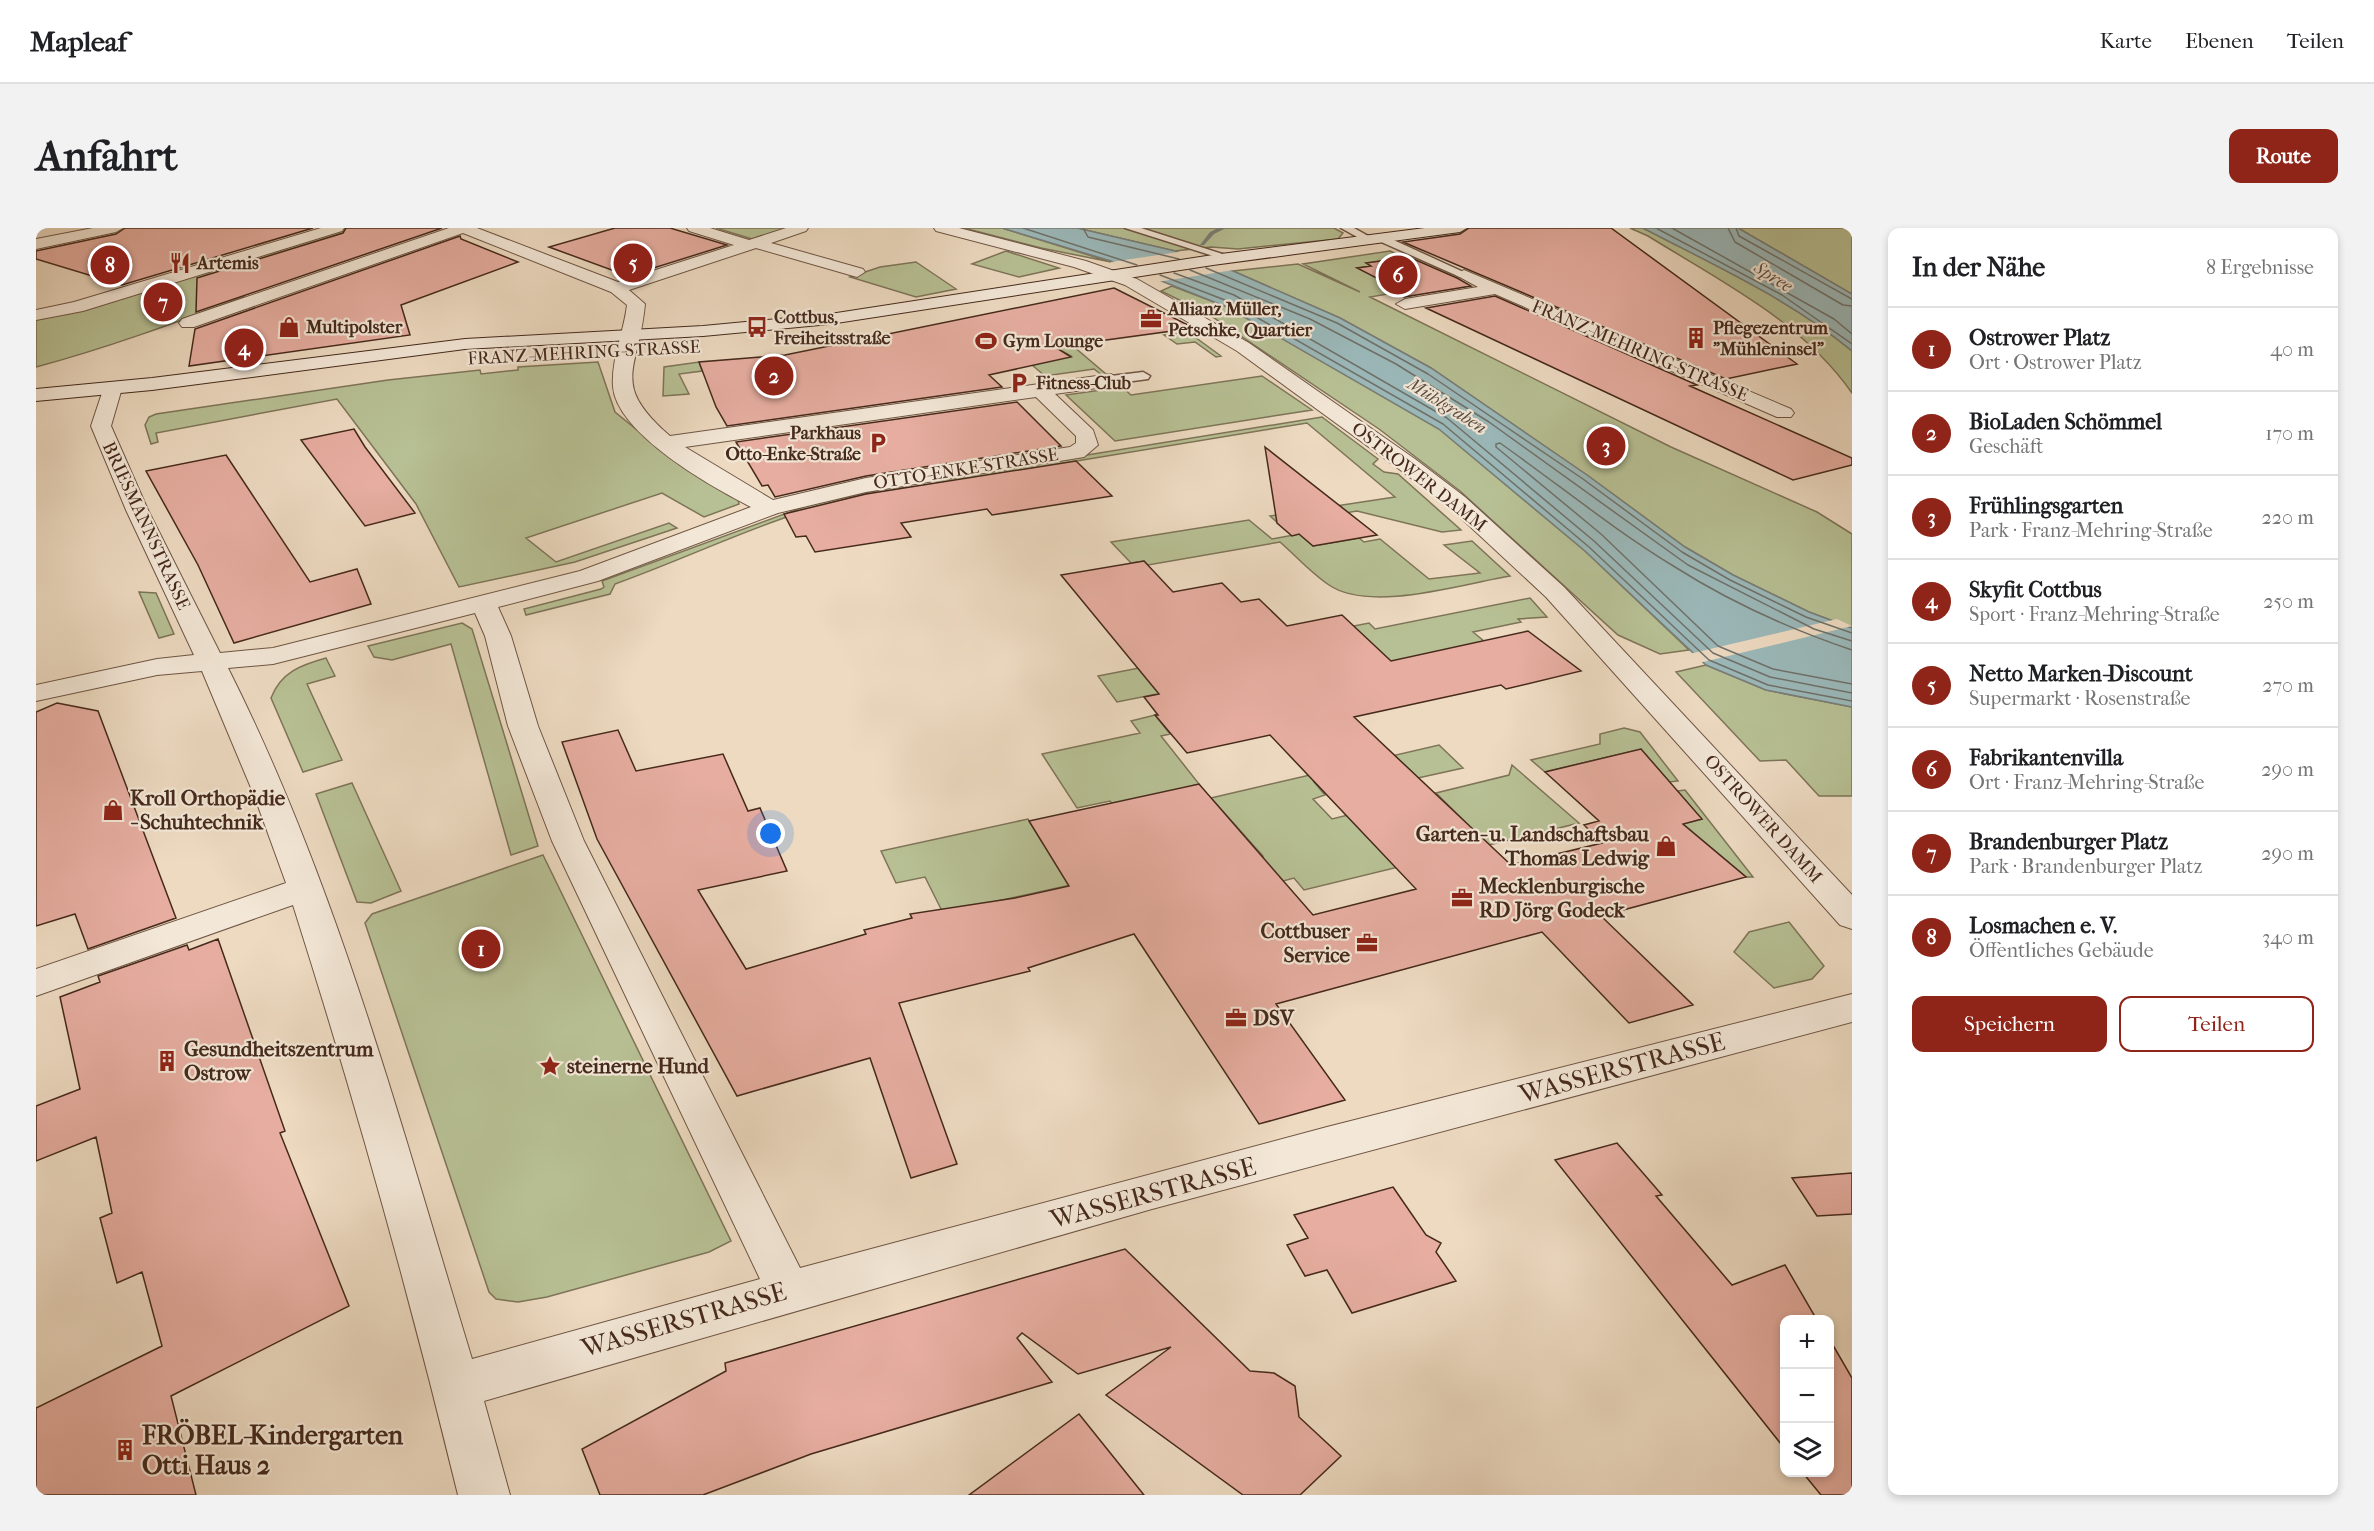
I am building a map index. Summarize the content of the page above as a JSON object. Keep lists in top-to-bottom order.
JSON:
{
  "streets": {
    "street": [
      "FRANZ-MEHRING-STRASSE",
      "OTTO-ENKE-STRASSE",
      "OSTROWER DAMM",
      "BRIESMANNSTRASSE",
      "WASSERSTRASSE"
    ]
  },
  "crossings": [
    ["FRANZ-MEHRING-STRASSE", "OSTROWER DAMM"],
    ["FRANZ-MEHRING-STRASSE", "BRIESMANNSTRASSE"],
    ["OTTO-ENKE-STRASSE", "BRIESMANNSTRASSE"],
    ["BRIESMANNSTRASSE", "WASSERSTRASSE"]
  ],
  "water": ["Spree", "Mühlgraben"],
  "places": {
    "restaurant": ["Artemis"],
    "office": [
      "Allianz Müller, Petschke, Quartier",
      "Mecklenburgische RD Jörg Godeck",
      "Cottbuser Service",
      "DSV"
    ],
    "shop": ["Multipolster", "Kroll Orthopädie - Schuhtechnik", "Garten- u. Landschaftsbau Thomas Ledwig"],
    "bus stop": ["Cottbus, Freiheitsstraße"],
    "building": ["Pflegezentrum \"Mühleninsel\"", "Gesundheitszentrum Ostrow", "FRÖBEL-Kindergarten Otti Haus 2"],
    "sports": ["Gym Lounge"],
    "parking": ["Fitness-Club", "Parkhaus Otto-Enke-Straße"],
    "place": ["steinerne Hund"]
  },
  "page": {
    "header": "Mapleaf",
    "nav": ["Karte", "Ebenen", "Teilen"],
    "buttons": [
      "Route",
      ["Speichern", "Teilen"]
    ],
    "title": "Anfahrt",
    "heading": ["In der Nähe", "8 Ergebnisse"],
    "pins": [
      "5",
      "8",
      "6",
      "7",
      "4",
      "2",
      "3",
      "1"
    ],
    "list": [
      {
        "mark": "1",
        "name": "Ostrower Platz",
        "note": "Ort · Ostrower Platz",
        "value": "40 m"
      },
      {
        "mark": "2",
        "name": "BioLaden Schömmel",
        "note": "Geschäft",
        "value": "170 m"
      },
      {
        "mark": "3",
        "name": "Frühlingsgarten",
        "note": "Park · Franz-Mehring-Straße",
        "value": "220 m"
      },
      {
        "mark": "4",
        "name": "Skyfit Cottbus",
        "note": "Sport · Franz-Mehring-Straße",
        "value": "250 m"
      },
      {
        "mark": "5",
        "name": "Netto Marken-Discount",
        "note": "Supermarkt · Rosenstraße",
        "value": "270 m"
      },
      {
        "mark": "6",
        "name": "Fabrikantenvilla",
        "note": "Ort · Franz-Mehring-Straße",
        "value": "290 m"
      },
      {
        "mark": "7",
        "name": "Brandenburger Platz",
        "note": "Park · Brandenburger Platz",
        "value": "290 m"
      },
      {
        "mark": "8",
        "name": "Losmachen e. V.",
        "note": "Öffentliches Gebäude",
        "value": "340 m"
      }
    ],
    "map_buttons": ["+", "−"]
  }
}
